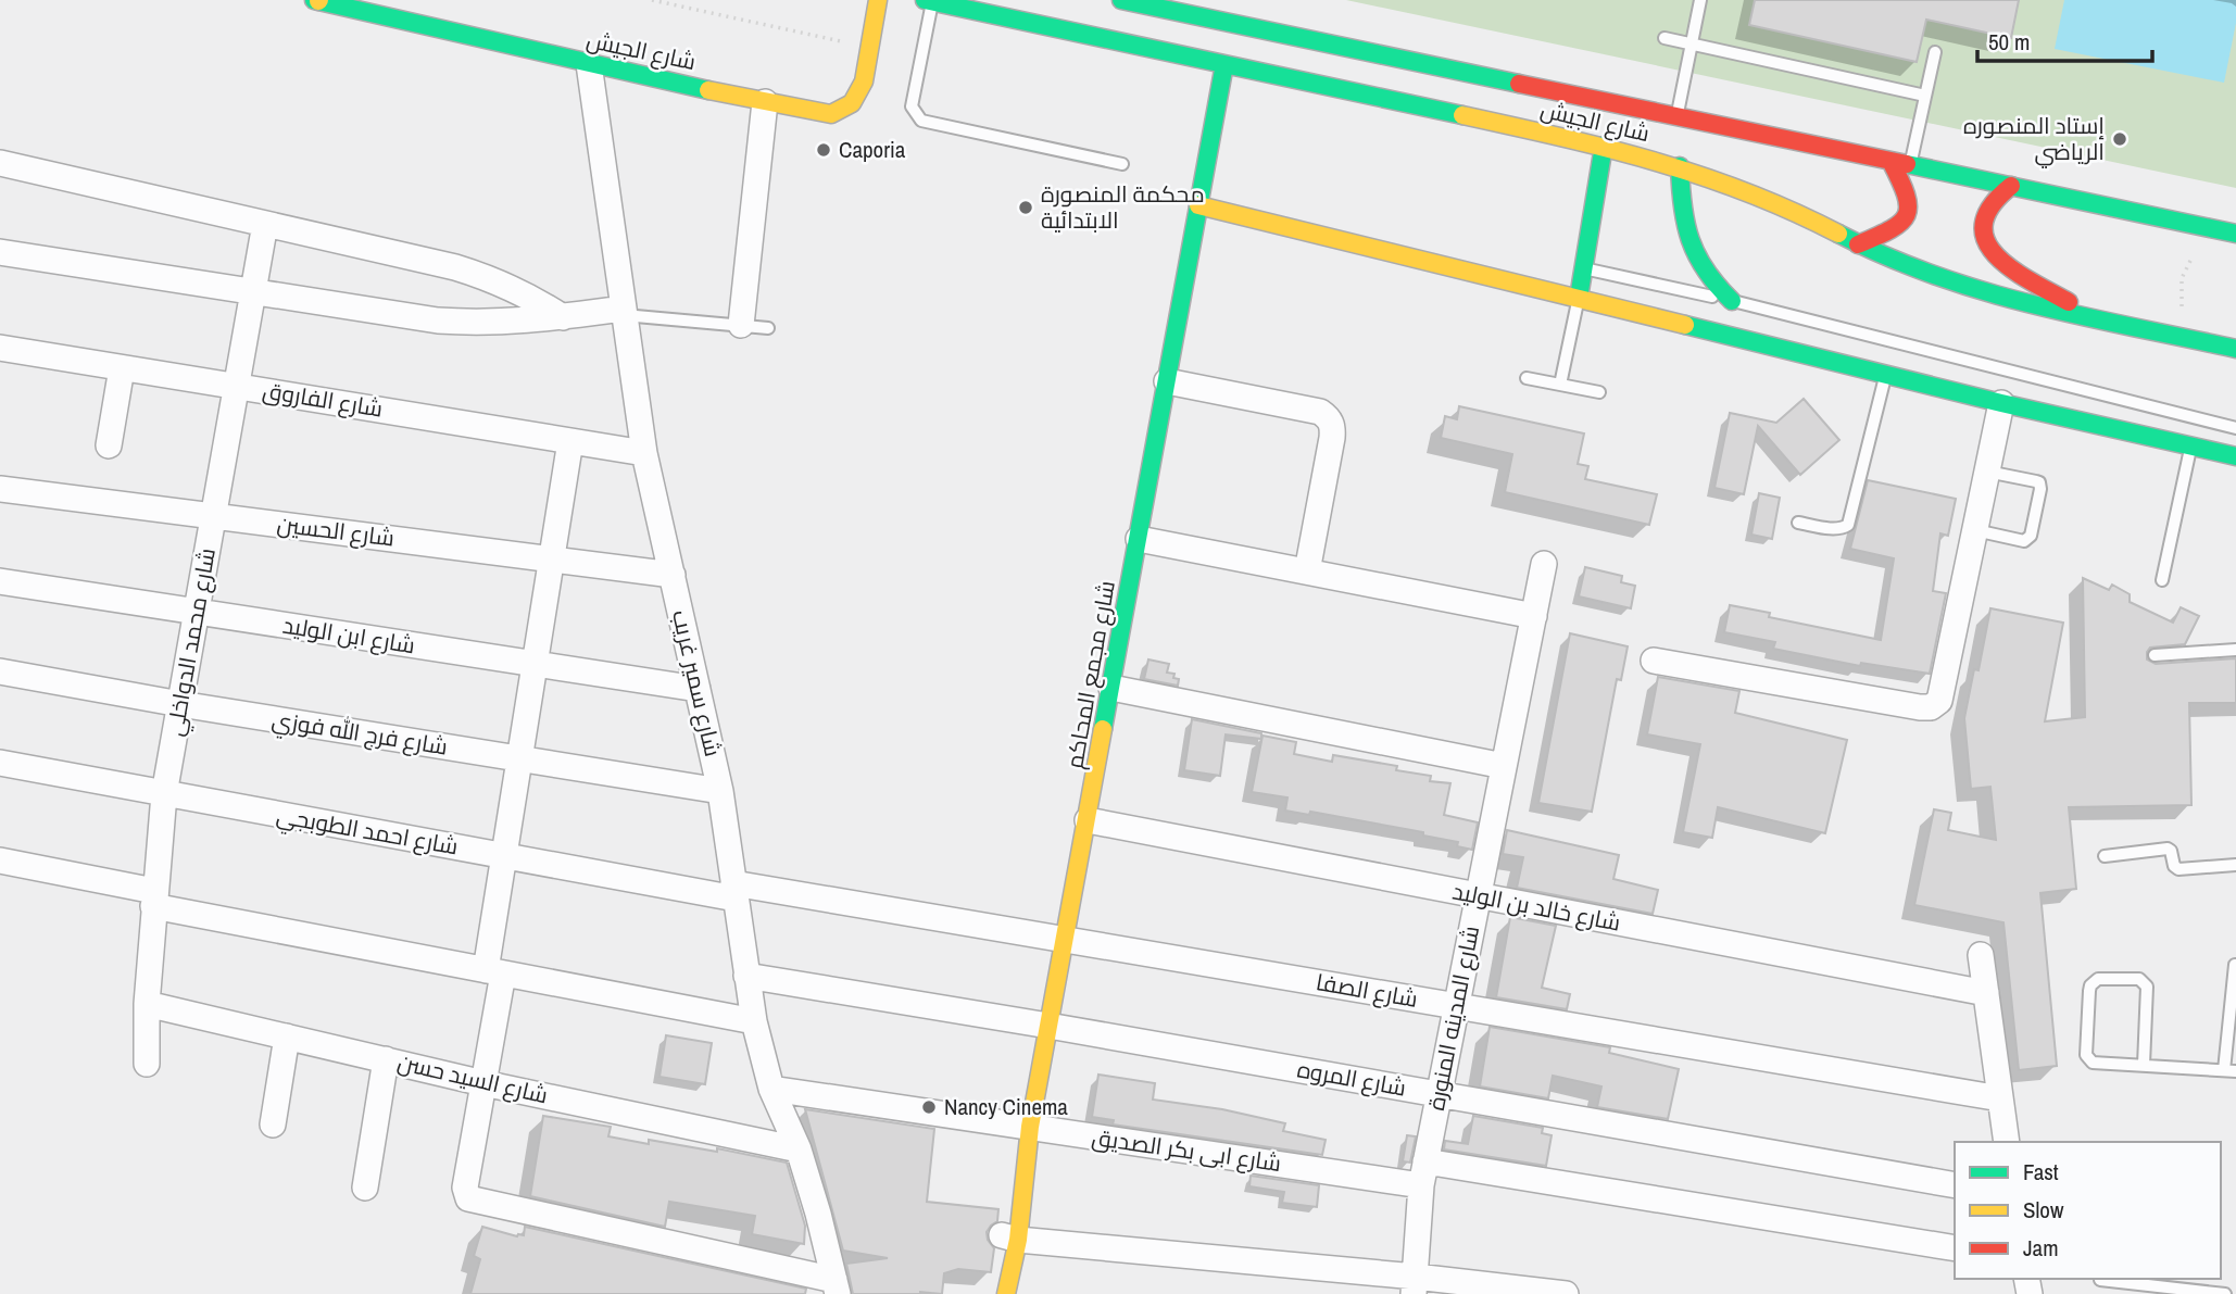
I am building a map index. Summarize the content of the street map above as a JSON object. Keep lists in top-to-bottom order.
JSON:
{
  "streets": {
    "main road": ["شارع الجيش", "شارع مجمع المحاكم"],
    "street": [
      "شارع الفاروق",
      "شارع الحسين",
      "شارع ابن الوليد",
      "شارع محمد الدواخلي",
      "شارع سمير غريب",
      "شارع فرج الله فوزي",
      "شارع احمد الطوبجي",
      "شارع خالد بن الوليد",
      "شارع الصفا",
      "شارع المدينه المنورة",
      "شارع السيد حسن",
      "شارع المروه",
      "شارع ابى بكر الصديق"
    ]
  },
  "crossings": [
    ["شارع الجيش", "شارع مجمع المحاكم"],
    ["شارع الجيش", "شارع سمير غريب"],
    ["شارع الفاروق", "شارع محمد الدواخلي"],
    ["شارع الفاروق", "شارع سمير غريب"],
    ["شارع الحسين", "شارع محمد الدواخلي"],
    ["شارع الحسين", "شارع سمير غريب"],
    ["شارع ابن الوليد", "شارع محمد الدواخلي"],
    ["شارع ابن الوليد", "شارع سمير غريب"],
    ["شارع محمد الدواخلي", "شارع فرج الله فوزي"],
    ["شارع محمد الدواخلي", "شارع احمد الطوبجي"],
    ["شارع محمد الدواخلي", "شارع السيد حسن"],
    ["شارع مجمع المحاكم", "شارع خالد بن الوليد"],
    ["شارع مجمع المحاكم", "شارع الصفا"],
    ["شارع مجمع المحاكم", "شارع المروه"],
    ["شارع مجمع المحاكم", "شارع ابى بكر الصديق"],
    ["شارع سمير غريب", "شارع فرج الله فوزي"],
    ["شارع سمير غريب", "شارع احمد الطوبجي"],
    ["شارع سمير غريب", "شارع الصفا"],
    ["شارع سمير غريب", "شارع السيد حسن"],
    ["شارع سمير غريب", "شارع المروه"],
    ["شارع سمير غريب", "شارع ابى بكر الصديق"],
    ["شارع احمد الطوبجي", "شارع الصفا"],
    ["شارع خالد بن الوليد", "شارع المدينه المنورة"],
    ["شارع الصفا", "شارع المدينه المنورة"],
    ["شارع المدينه المنورة", "شارع المروه"],
    ["شارع المدينه المنورة", "شارع ابى بكر الصديق"]
  ],
  "places": [
    "إستاد المنصوره الرياضي",
    "Caporia",
    "محكمة المنصورة الابتدائية",
    "Nancy Cinema"
  ],
  "legend": ["Fast", "Slow", "Jam"],
  "scale_bar": "50 m"
}
